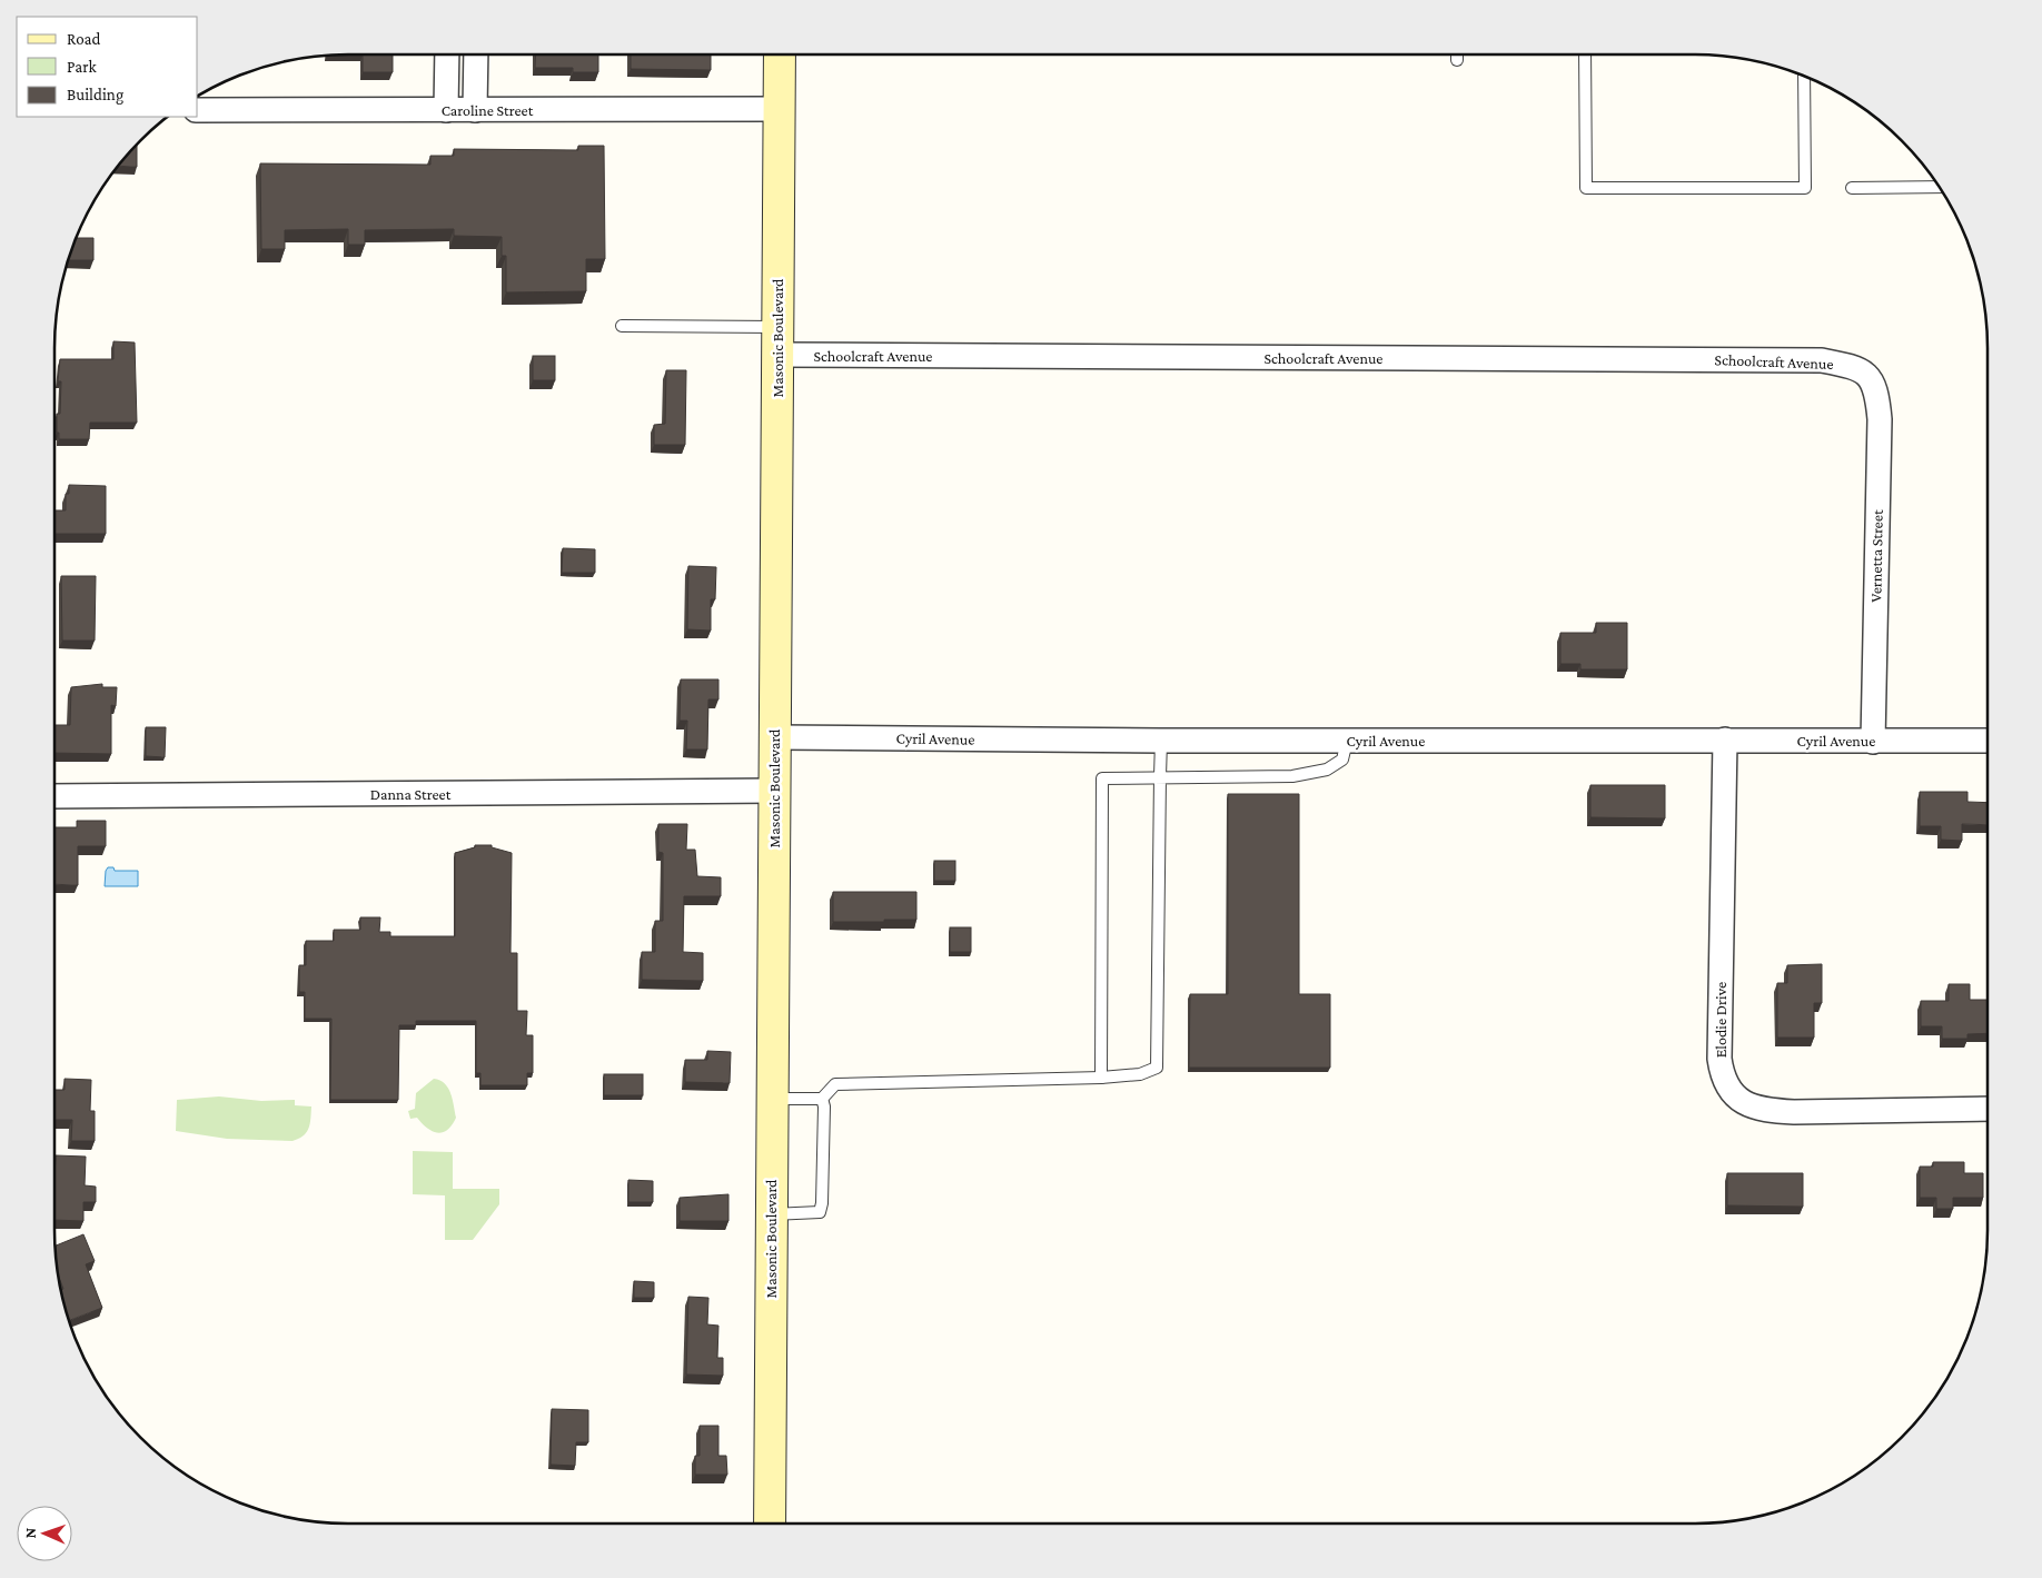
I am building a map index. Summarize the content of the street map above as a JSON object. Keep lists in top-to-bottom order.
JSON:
{
  "streets": {
    "street": [
      "Caroline Street",
      "Masonic Boulevard",
      "Schoolcraft Avenue",
      "Vernetta Street",
      "Cyril Avenue",
      "Danna Street",
      "Elodie Drive"
    ]
  },
  "crossings": [
    ["Caroline Street", "Masonic Boulevard"],
    ["Masonic Boulevard", "Schoolcraft Avenue"],
    ["Masonic Boulevard", "Cyril Avenue"],
    ["Masonic Boulevard", "Danna Street"],
    ["Schoolcraft Avenue", "Vernetta Street"],
    ["Vernetta Street", "Cyril Avenue"],
    ["Cyril Avenue", "Elodie Drive"]
  ],
  "legend": ["Road", "Park", "Building"],
  "north": "left"
}
